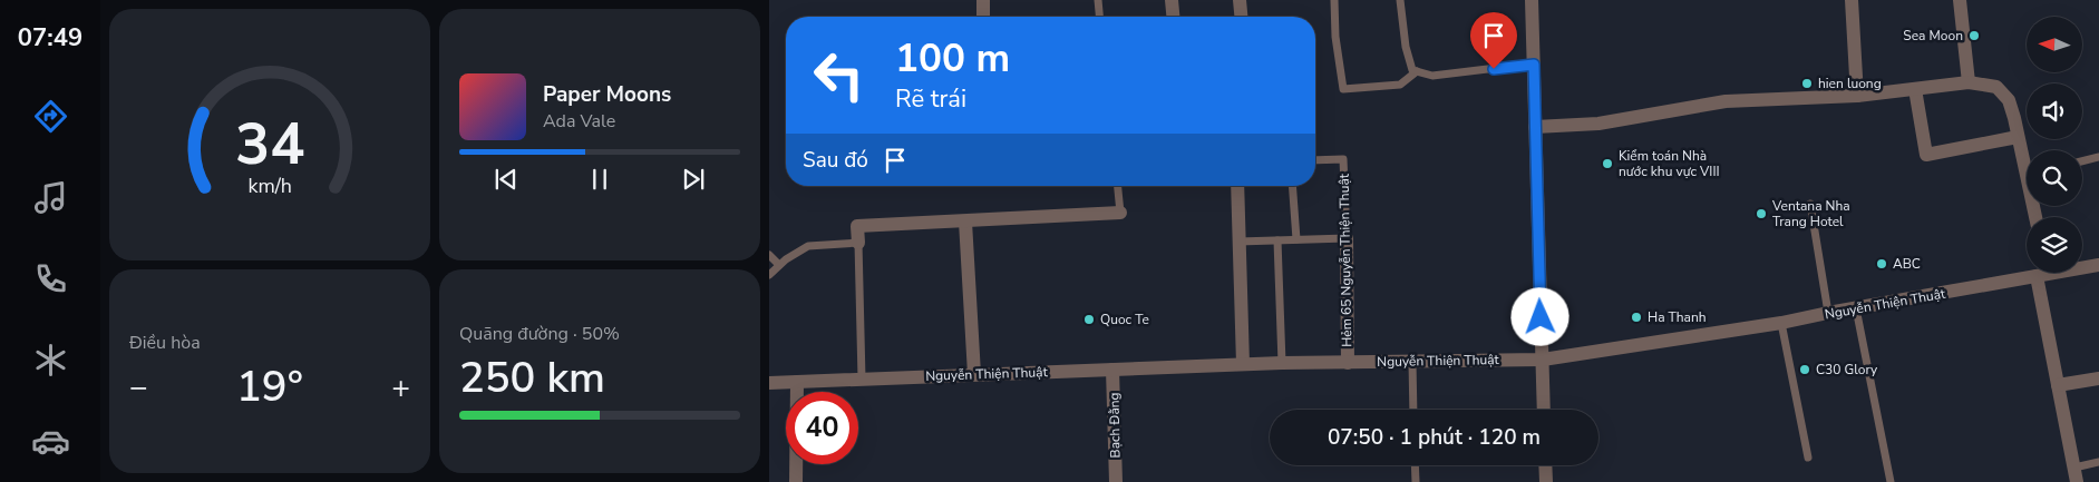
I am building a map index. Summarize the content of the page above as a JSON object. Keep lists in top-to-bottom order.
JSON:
{
  "streets": {
    "street": ["Hẻm 65 Nguyễn Thiện Thuật", "Nguyễn Thiện Thuật", "Bạch Đằng"]
  },
  "crossings": [
    ["Hẻm 65 Nguyễn Thiện Thuật", "Nguyễn Thiện Thuật"],
    ["Nguyễn Thiện Thuật", "Bạch Đằng"]
  ],
  "places": [
    "Sea Moon",
    "hien luong",
    "Kiểm toán Nhà nước khu vực VIII",
    "Ventana Nha Trang Hotel",
    "ABC",
    "Ha Thanh",
    "Quoc Te",
    "C30 Glory"
  ],
  "north": "left",
  "page": {
    "tabs": "07:49",
    "turn": ["100 m", "Rẽ trái"],
    "song": ["Paper Moons", "Ada Vale"],
    "then": "Sau đó",
    "tile": [
      "Điều hòa",
      ["Quãng đường · 50%", "250 km"]
    ],
    "heat": ["−", "19°", "+"],
    "limit": "40",
    "trip": "07:50 · 1 phút · 120 m",
    "gauge": ["34", "km/h"]
  }
}
